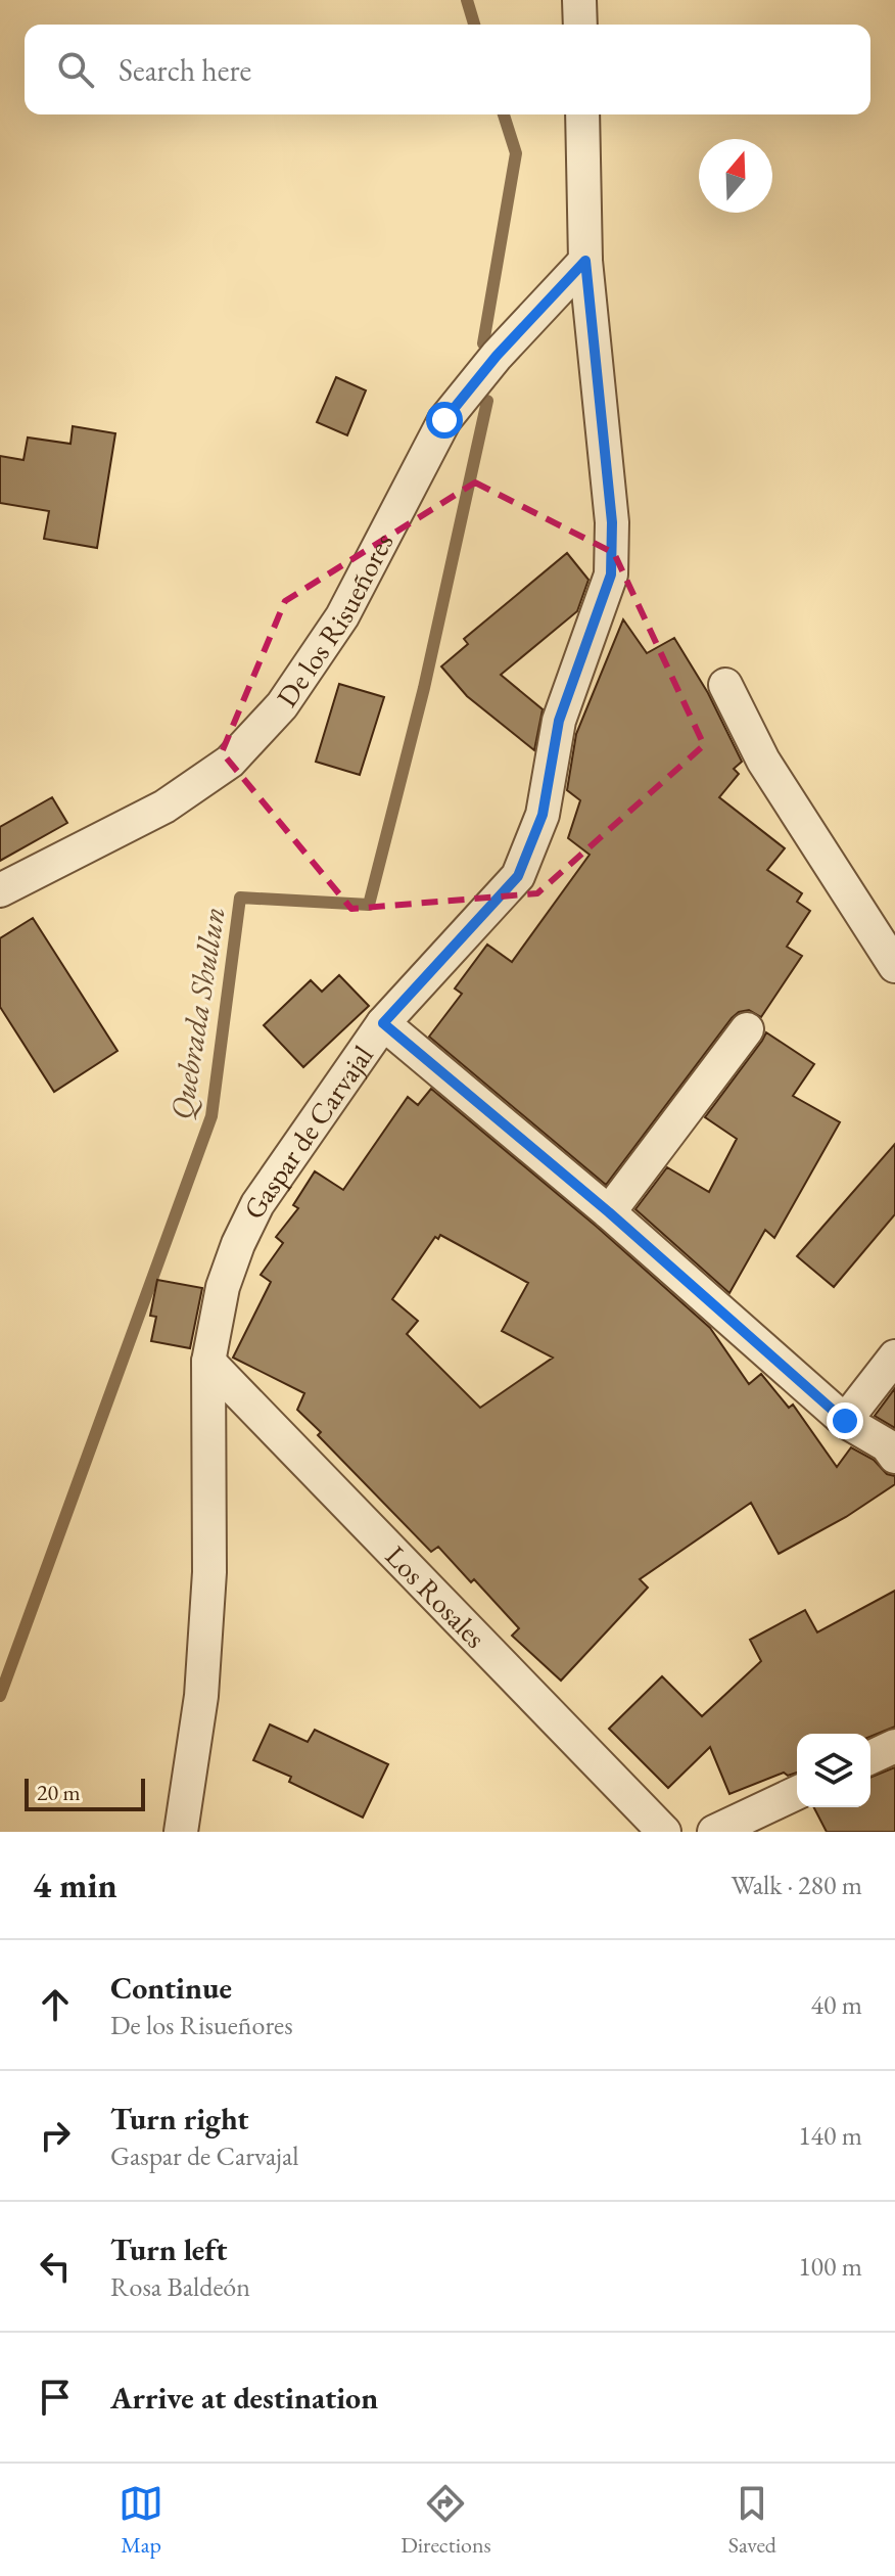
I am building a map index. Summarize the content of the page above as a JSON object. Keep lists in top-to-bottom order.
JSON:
{
  "streets": {
    "street": ["De los Risueñores", "Gaspar de Carvajal", "Los Rosales"]
  },
  "crossings": [
    ["De los Risueñores", "Gaspar de Carvajal"],
    ["Gaspar de Carvajal", "Los Rosales"]
  ],
  "water": ["Quebrada Shullun"],
  "scale_bar": "20 m",
  "north": "top",
  "page": {
    "search": "Search here",
    "scale": "20 m",
    "heading": ["4 min", "Walk · 280 m"],
    "list": [
      ["Continue", "De los Risueñores", "40 m"],
      ["Turn right", "Gaspar de Carvajal", "140 m"],
      ["Turn left", "Rosa Baldeón", "100 m"],
      "Arrive at destination"
    ],
    "nav": ["Map", "Directions", "Saved"]
  }
}
